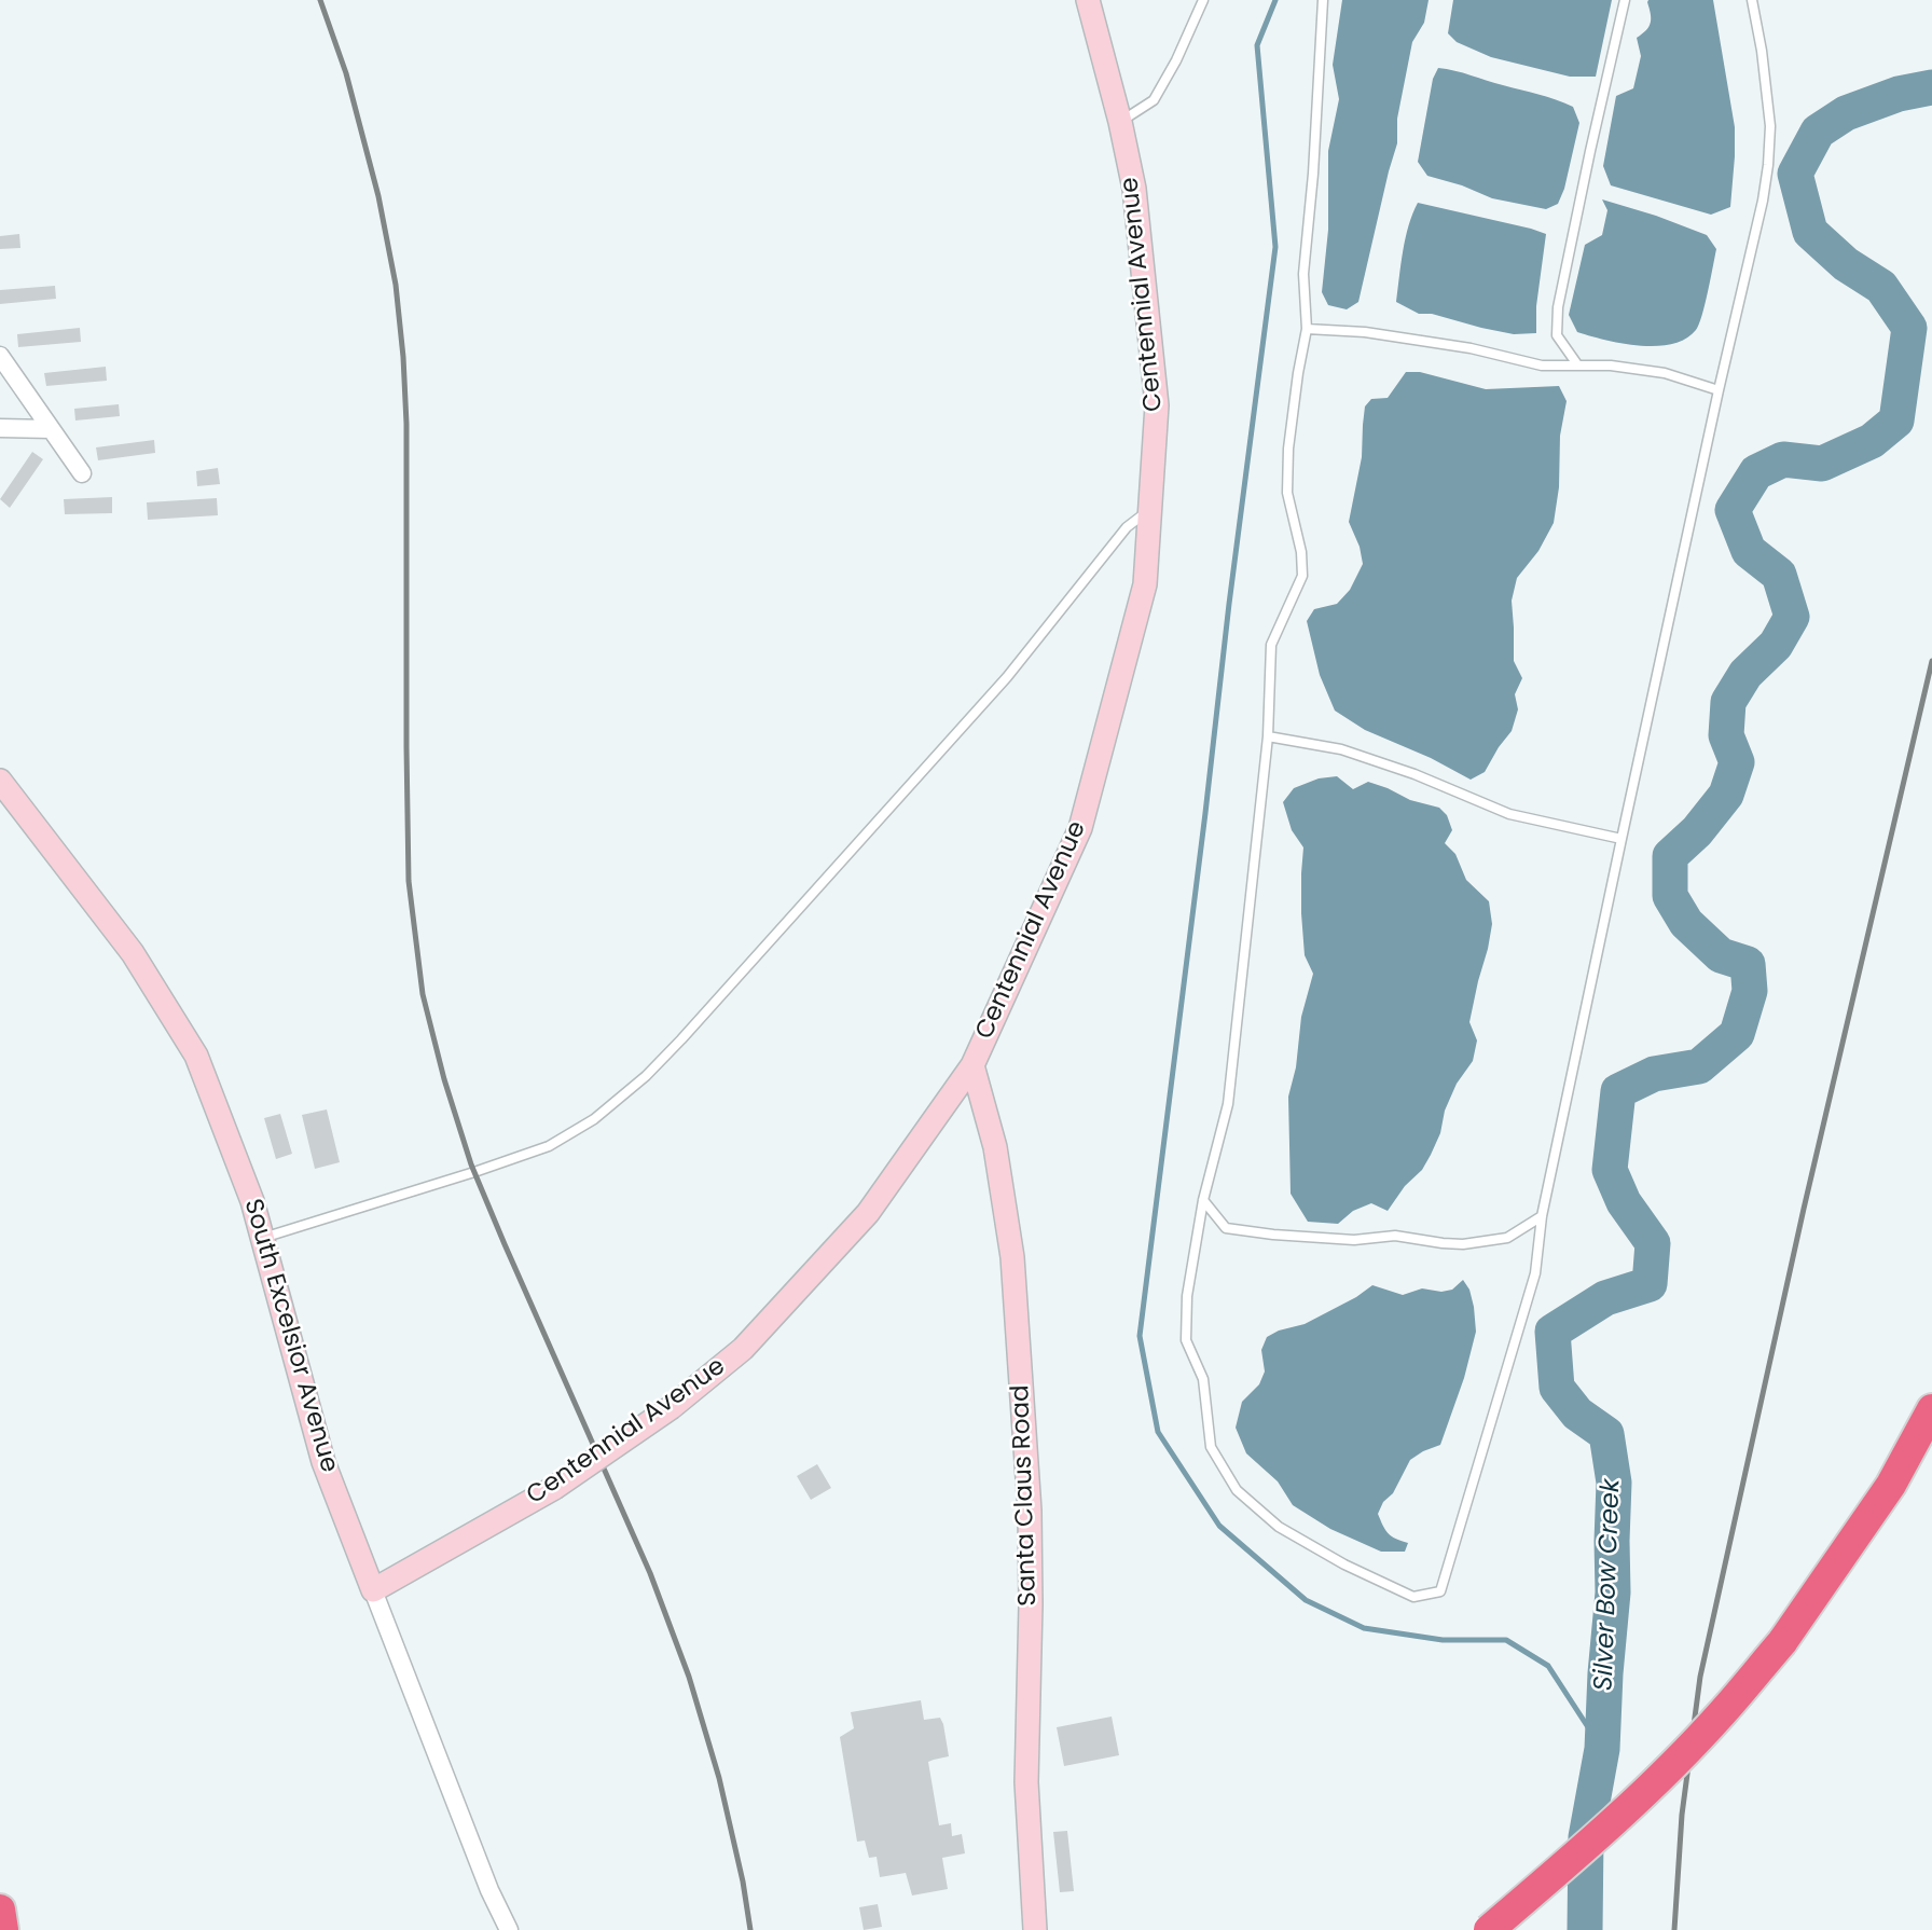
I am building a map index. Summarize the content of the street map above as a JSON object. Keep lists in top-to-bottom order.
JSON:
{
  "streets": {
    "street": ["Centennial Avenue", "South Excelsior Avenue", "Santa Claus Road"]
  },
  "crossings": [
    ["Centennial Avenue", "South Excelsior Avenue"],
    ["Centennial Avenue", "Santa Claus Road"]
  ],
  "water": ["Silver Bow Creek"]
}
